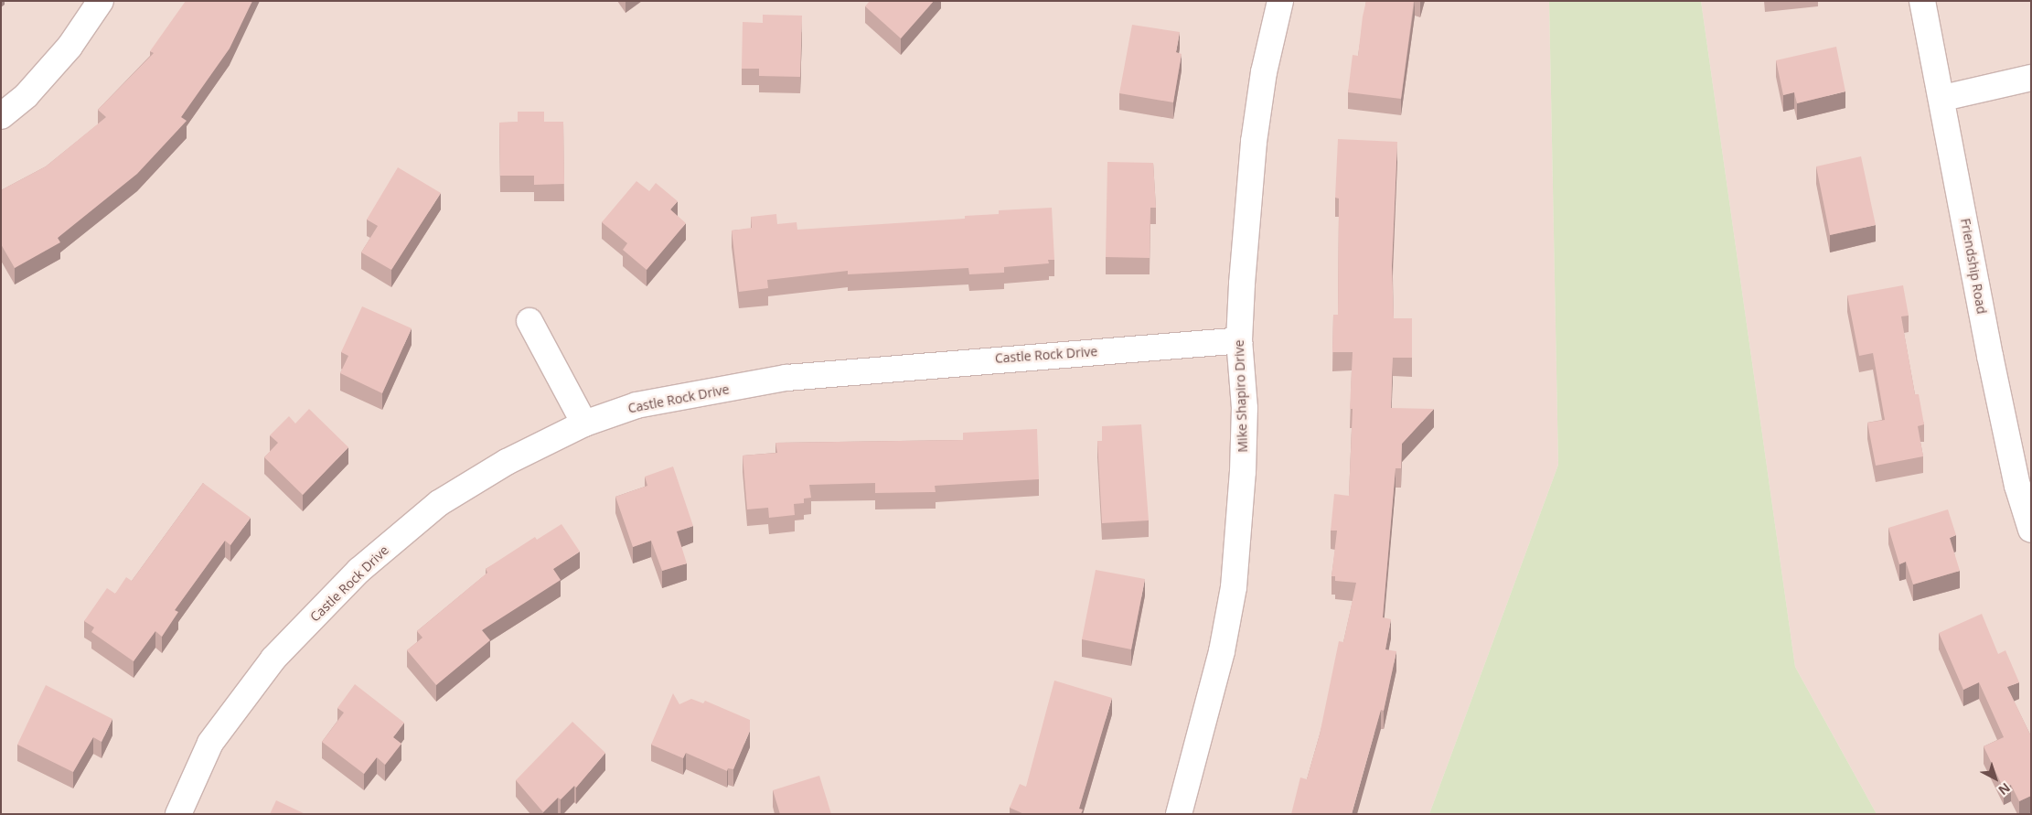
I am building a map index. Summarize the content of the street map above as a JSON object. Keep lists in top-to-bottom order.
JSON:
{
  "streets": {
    "street": ["Friendship Road", "Castle Rock Drive", "Mike Shapiro Drive"]
  },
  "crossings": [
    ["Castle Rock Drive", "Mike Shapiro Drive"]
  ],
  "north": "bottom right"
}
